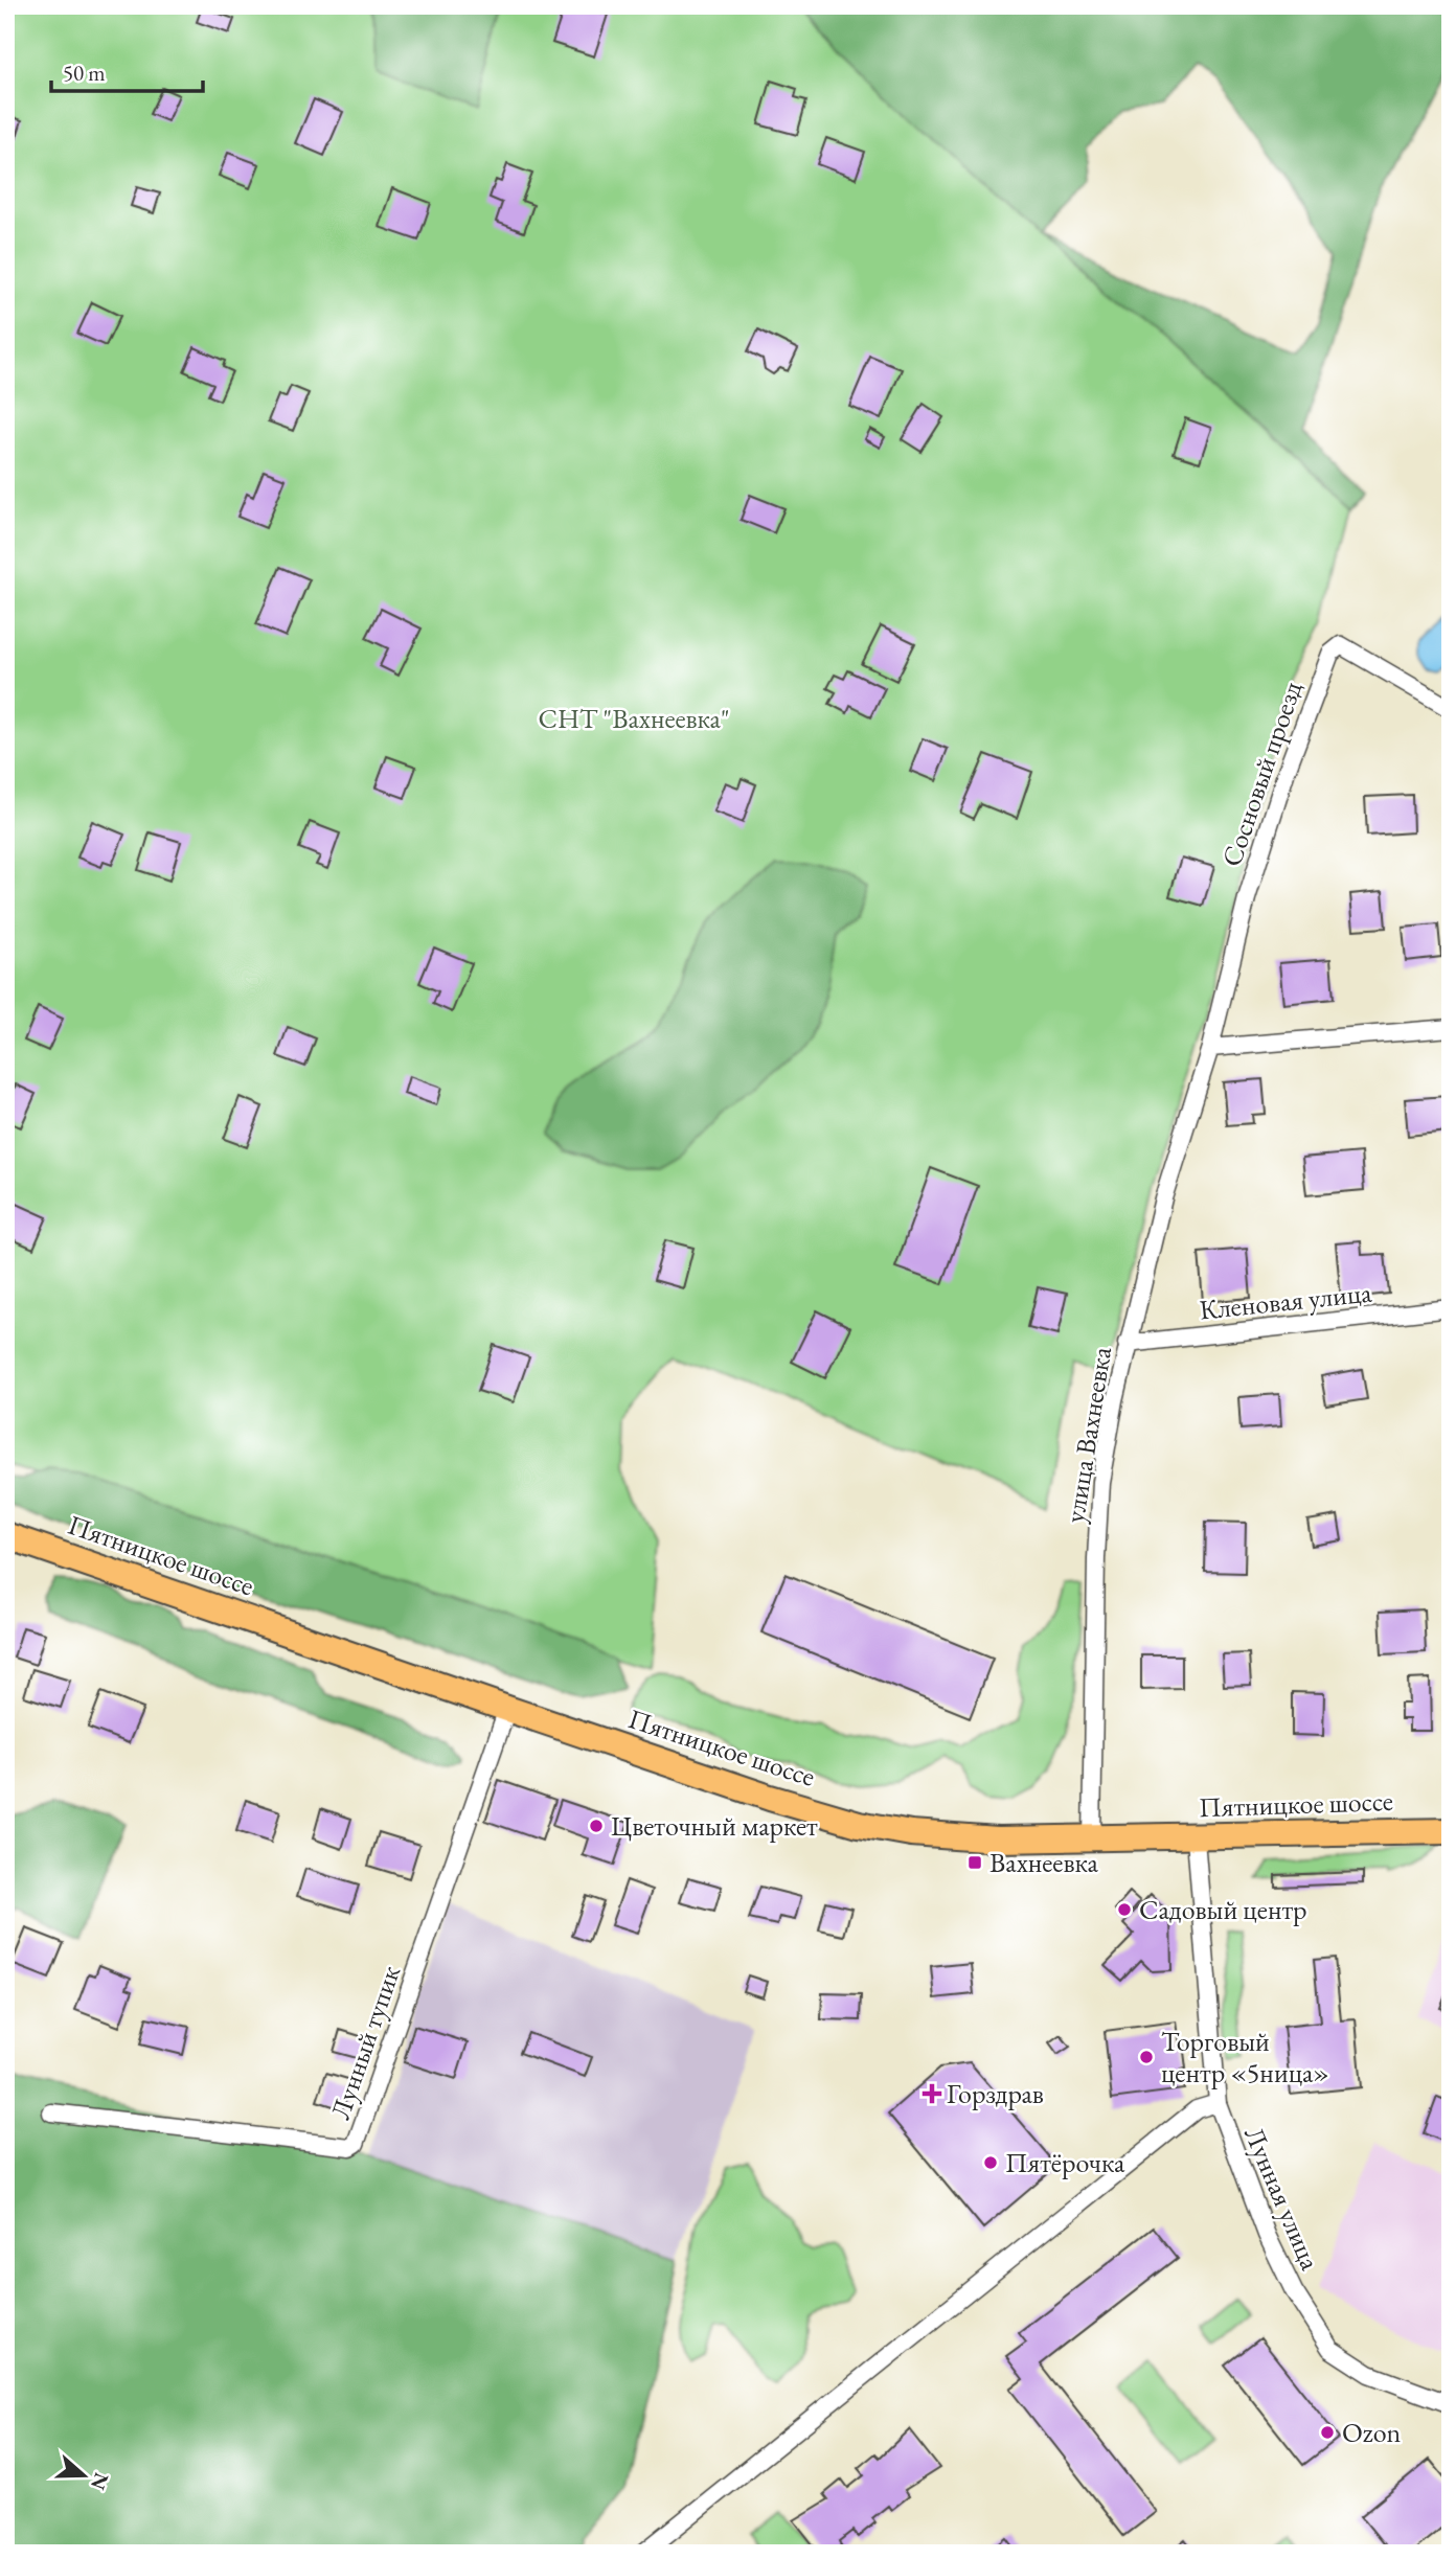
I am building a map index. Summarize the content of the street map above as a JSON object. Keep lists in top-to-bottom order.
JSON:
{
  "streets": {
    "main road": ["Пятницкое шоссе"],
    "street": [
      "Сосновый проезд",
      "Кленовая улица",
      "улица Вахнеевка",
      "Лунный тупик",
      "Лунная улица"
    ]
  },
  "crossings": [
    ["Сосновый проезд", "улица Вахнеевка"],
    ["Кленовая улица", "улица Вахнеевка"],
    ["улица Вахнеевка", "Пятницкое шоссе"],
    ["Пятницкое шоссе", "Лунный тупик"],
    ["Пятницкое шоссе", "Лунная улица"]
  ],
  "parks": ["СНТ \"Вахнеевка\""],
  "places": {
    "other": [
      "Цветочный маркет",
      "Садовый центр",
      "Торговый центр «5ница»",
      "Пятёрочка",
      "Ozon"
    ],
    "transit": ["Вахнеевка"],
    "health": ["Горздрав"]
  },
  "scale_bar": "50 m",
  "north": "right"
}
